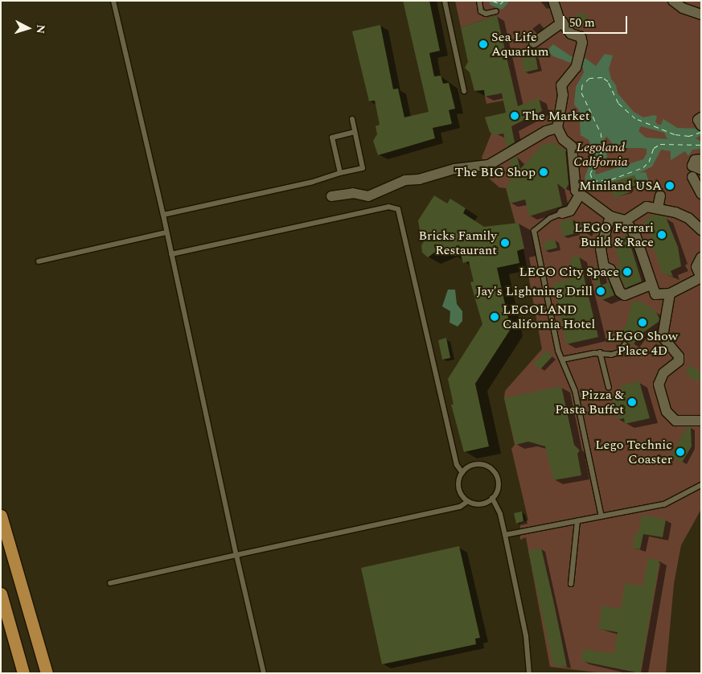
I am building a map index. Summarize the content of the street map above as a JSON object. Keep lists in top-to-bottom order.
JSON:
{
  "parks": ["Legoland California"],
  "places": [
    "Sea Life Aquarium",
    "The Market",
    "The BIG Shop",
    "Miniland USA",
    "LEGO Ferrari Build & Race",
    "Bricks Family Restaurant",
    "LEGO City Space",
    "Jay's Lightning Drill",
    "LEGOLAND California Hotel",
    "LEGO Show Place 4D",
    "Pizza & Pasta Buffet",
    "Lego Technic Coaster"
  ],
  "scale_bar": "50 m",
  "north": "right"
}
